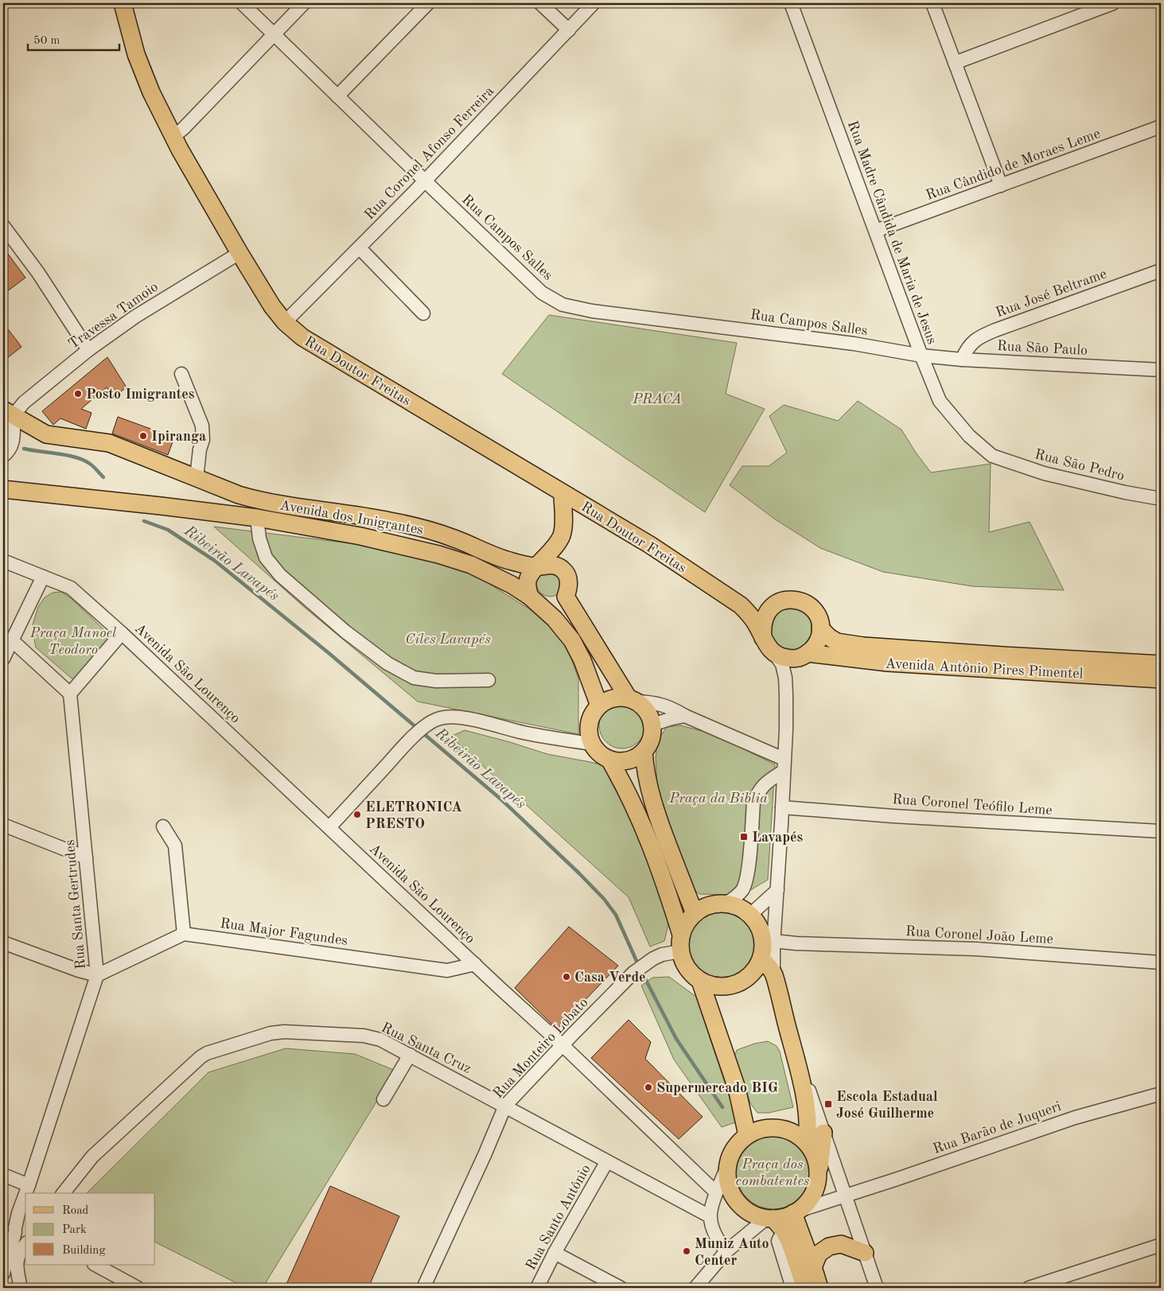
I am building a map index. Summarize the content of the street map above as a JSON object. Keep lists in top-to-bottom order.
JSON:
{
  "streets": {
    "main road": ["Rua Doutor Freitas", "Avenida dos Imigrantes", "Avenida Antônio Pires Pimentel"],
    "street": [
      "Rua Coronel Afonso Ferreira",
      "Rua Cândido de Moraes Leme",
      "Rua Madre Cândida de Maria de Jesus",
      "Rua Campos Salles",
      "Rua José Beltrame",
      "Travessa Tamoio",
      "Rua São Paulo",
      "Rua São Pedro",
      "Avenida São Lourenço",
      "Rua Coronel Teófilo Leme",
      "Rua Santa Gertrudes",
      "Rua Major Fagundes",
      "Rua Coronel João Leme",
      "Rua Santa Cruz",
      "Rua Monteiro Lobato",
      "Rua Barão de Juqueri",
      "Rua Santo Antônio"
    ]
  },
  "crossings": [
    ["Rua Coronel Afonso Ferreira", "Rua Campos Salles"],
    ["Rua Coronel Afonso Ferreira", "Rua Doutor Freitas"],
    ["Rua Cândido de Moraes Leme", "Rua Madre Cândida de Maria de Jesus"],
    ["Rua Madre Cândida de Maria de Jesus", "Rua Campos Salles"],
    ["Rua Madre Cândida de Maria de Jesus", "Rua São Paulo"],
    ["Rua Madre Cândida de Maria de Jesus", "Rua São Pedro"],
    ["Rua Campos Salles", "Rua São Paulo"],
    ["Rua José Beltrame", "Rua São Paulo"],
    ["Travessa Tamoio", "Rua Doutor Freitas"],
    ["Travessa Tamoio", "Avenida dos Imigrantes"],
    ["Rua Doutor Freitas", "Avenida Antônio Pires Pimentel"],
    ["Avenida São Lourenço", "Rua Major Fagundes"],
    ["Avenida São Lourenço", "Rua Monteiro Lobato"],
    ["Rua Coronel João Leme", "Rua Monteiro Lobato"],
    ["Rua Santa Cruz", "Rua Monteiro Lobato"],
    ["Rua Santa Cruz", "Rua Santo Antônio"]
  ],
  "water": ["Ribeirão Lavapés"],
  "parks": [
    "PRACA",
    "Praça Manoel Teodoro",
    "Cíles Lavapés",
    "Praça da Biblia",
    "Praça dos combatentes"
  ],
  "places": {
    "other": [
      "Posto Imigrantes",
      "Ipiranga",
      "ELETRONICA PRESTO",
      "Casa Verde",
      "Supermercado BIG",
      "Muniz Auto Center"
    ],
    "transit": ["Lavapés", "Escola Estadual José Guilherme"]
  },
  "legend": ["Road", "Park", "Building"],
  "scale_bar": "50 m"
}
